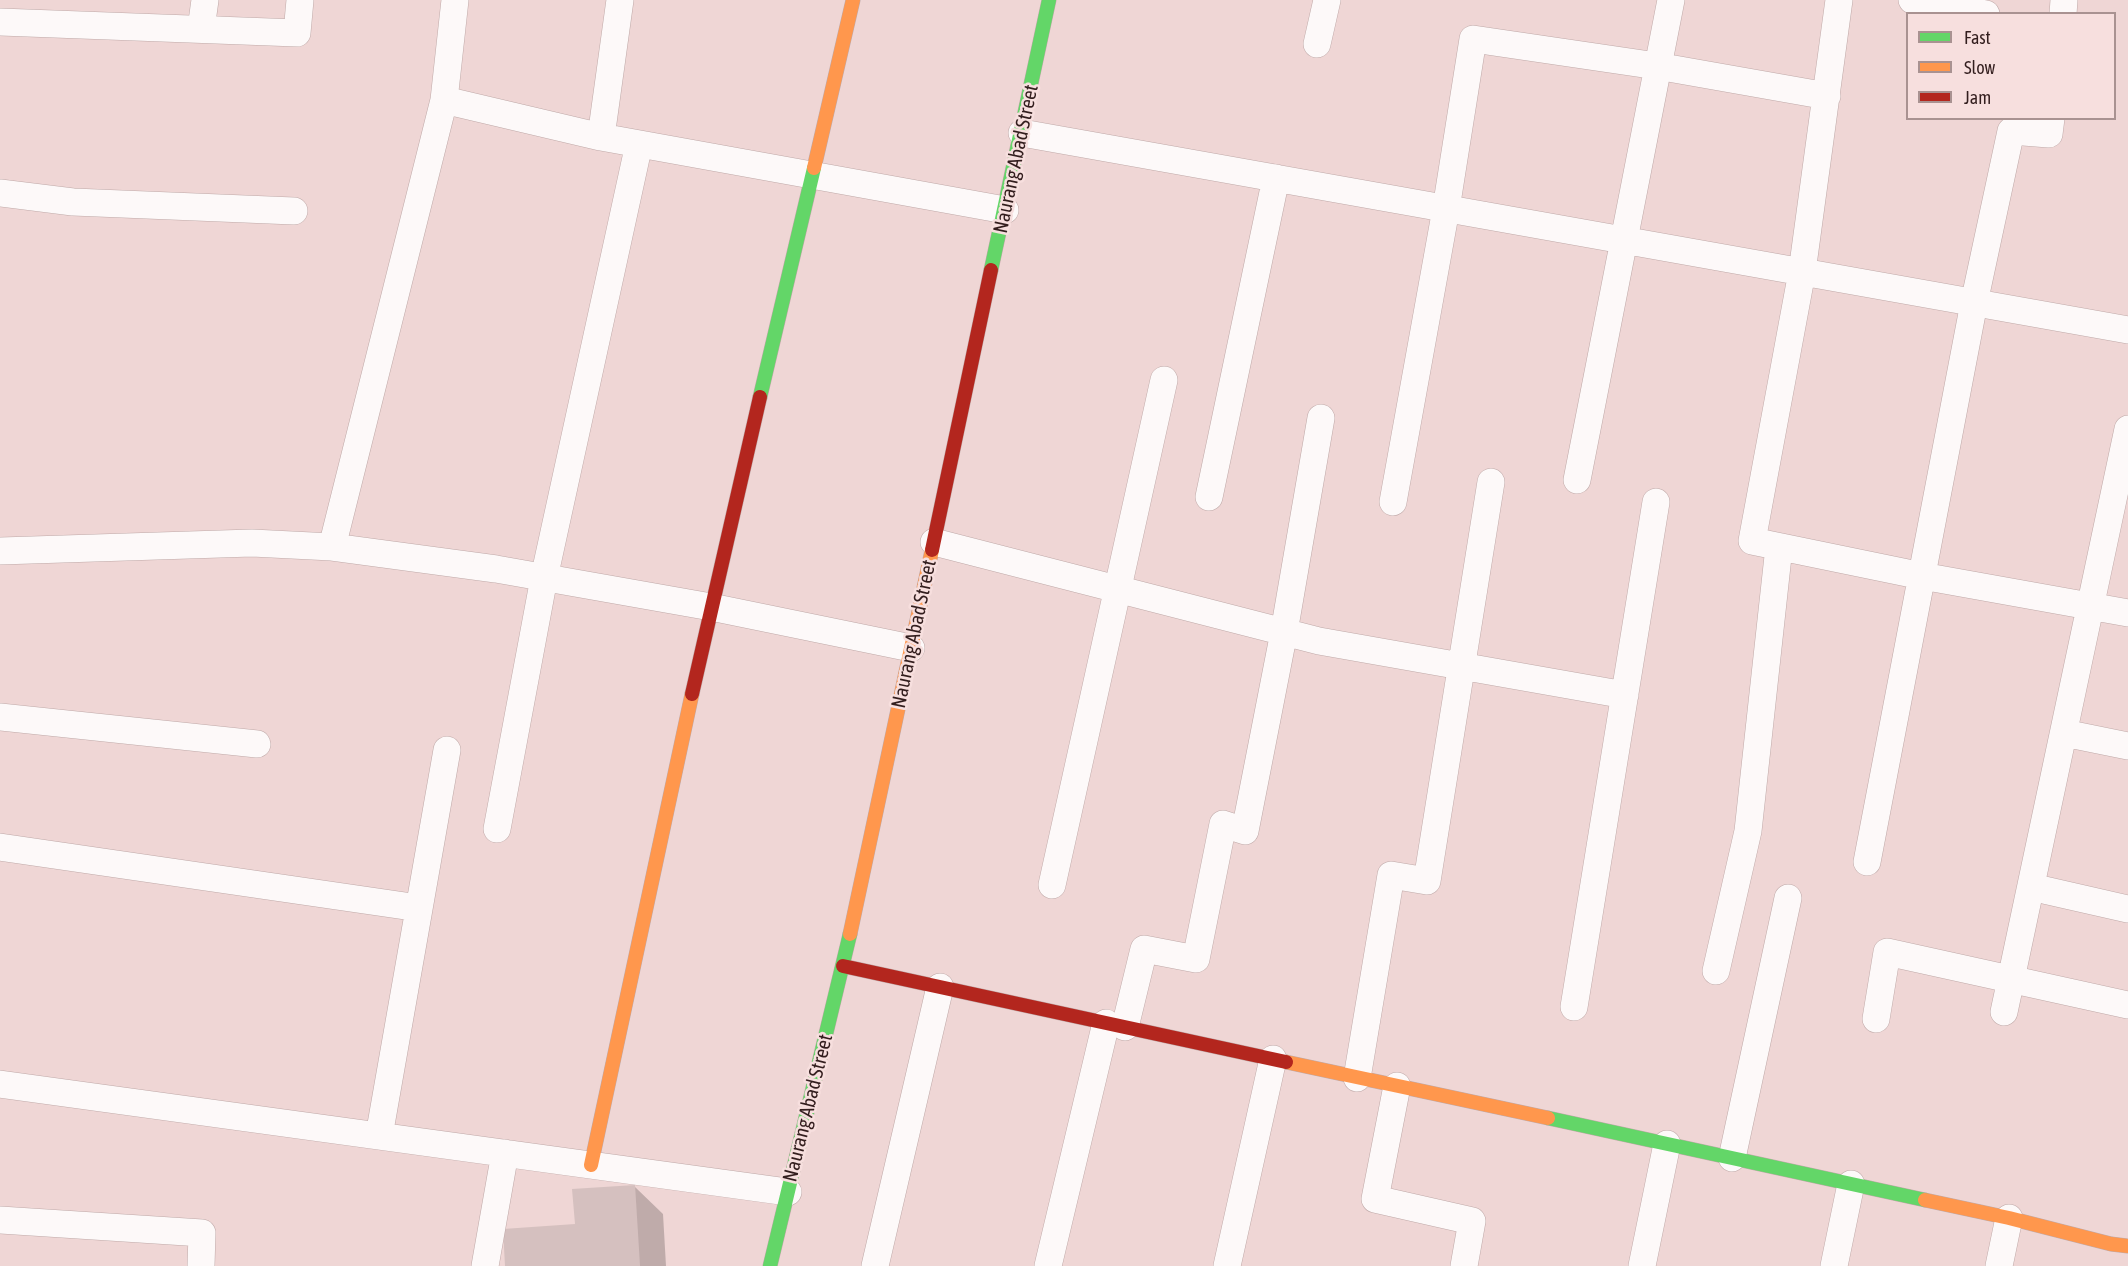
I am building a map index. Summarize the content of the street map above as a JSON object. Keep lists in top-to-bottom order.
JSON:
{
  "streets": {
    "street": ["Naurang Abad Street"]
  },
  "legend": ["Fast", "Slow", "Jam"]
}
